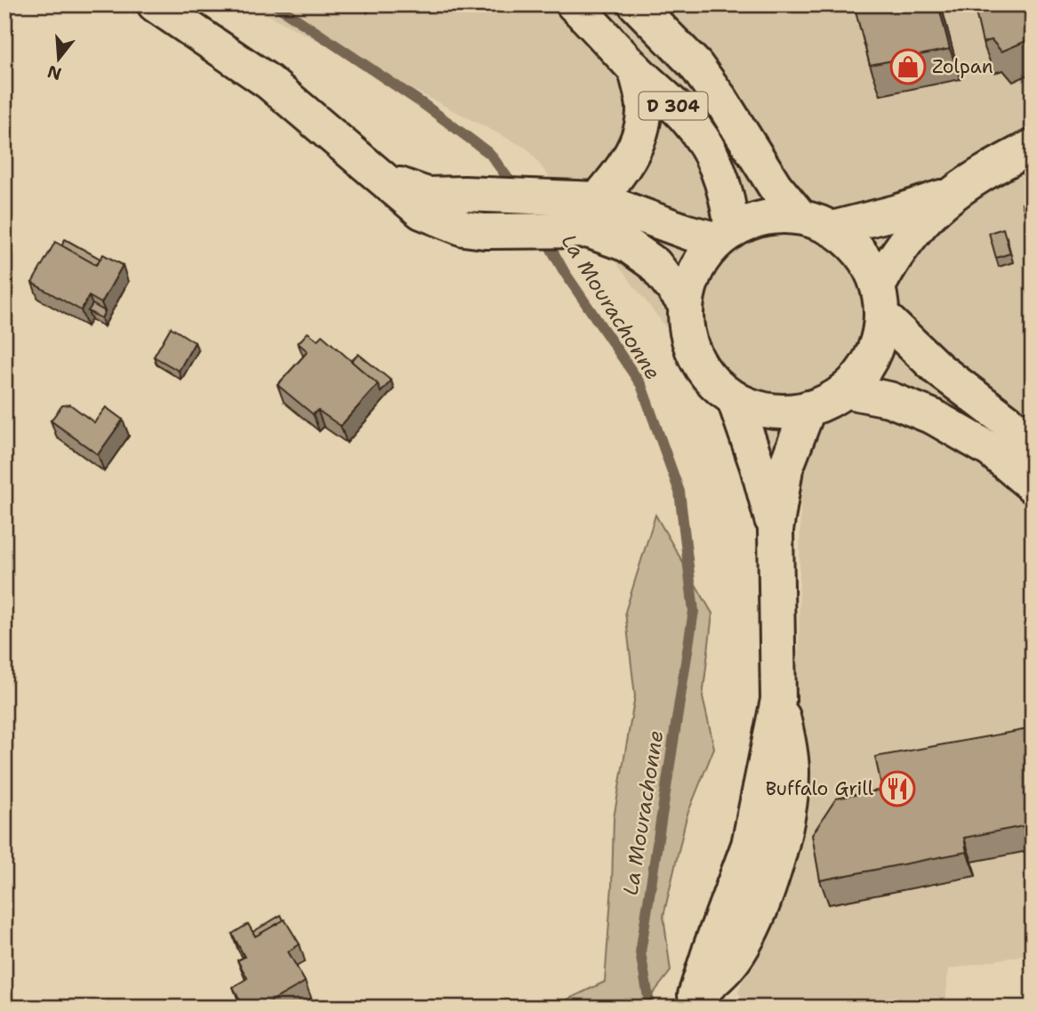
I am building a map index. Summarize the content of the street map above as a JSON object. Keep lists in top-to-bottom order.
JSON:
{
  "streets": {
    "street": ["D 304"]
  },
  "water": ["La Mourachonne"],
  "places": {
    "shop": ["Zolpan"],
    "restaurant": ["Buffalo Grill"]
  },
  "north": "bottom"
}
